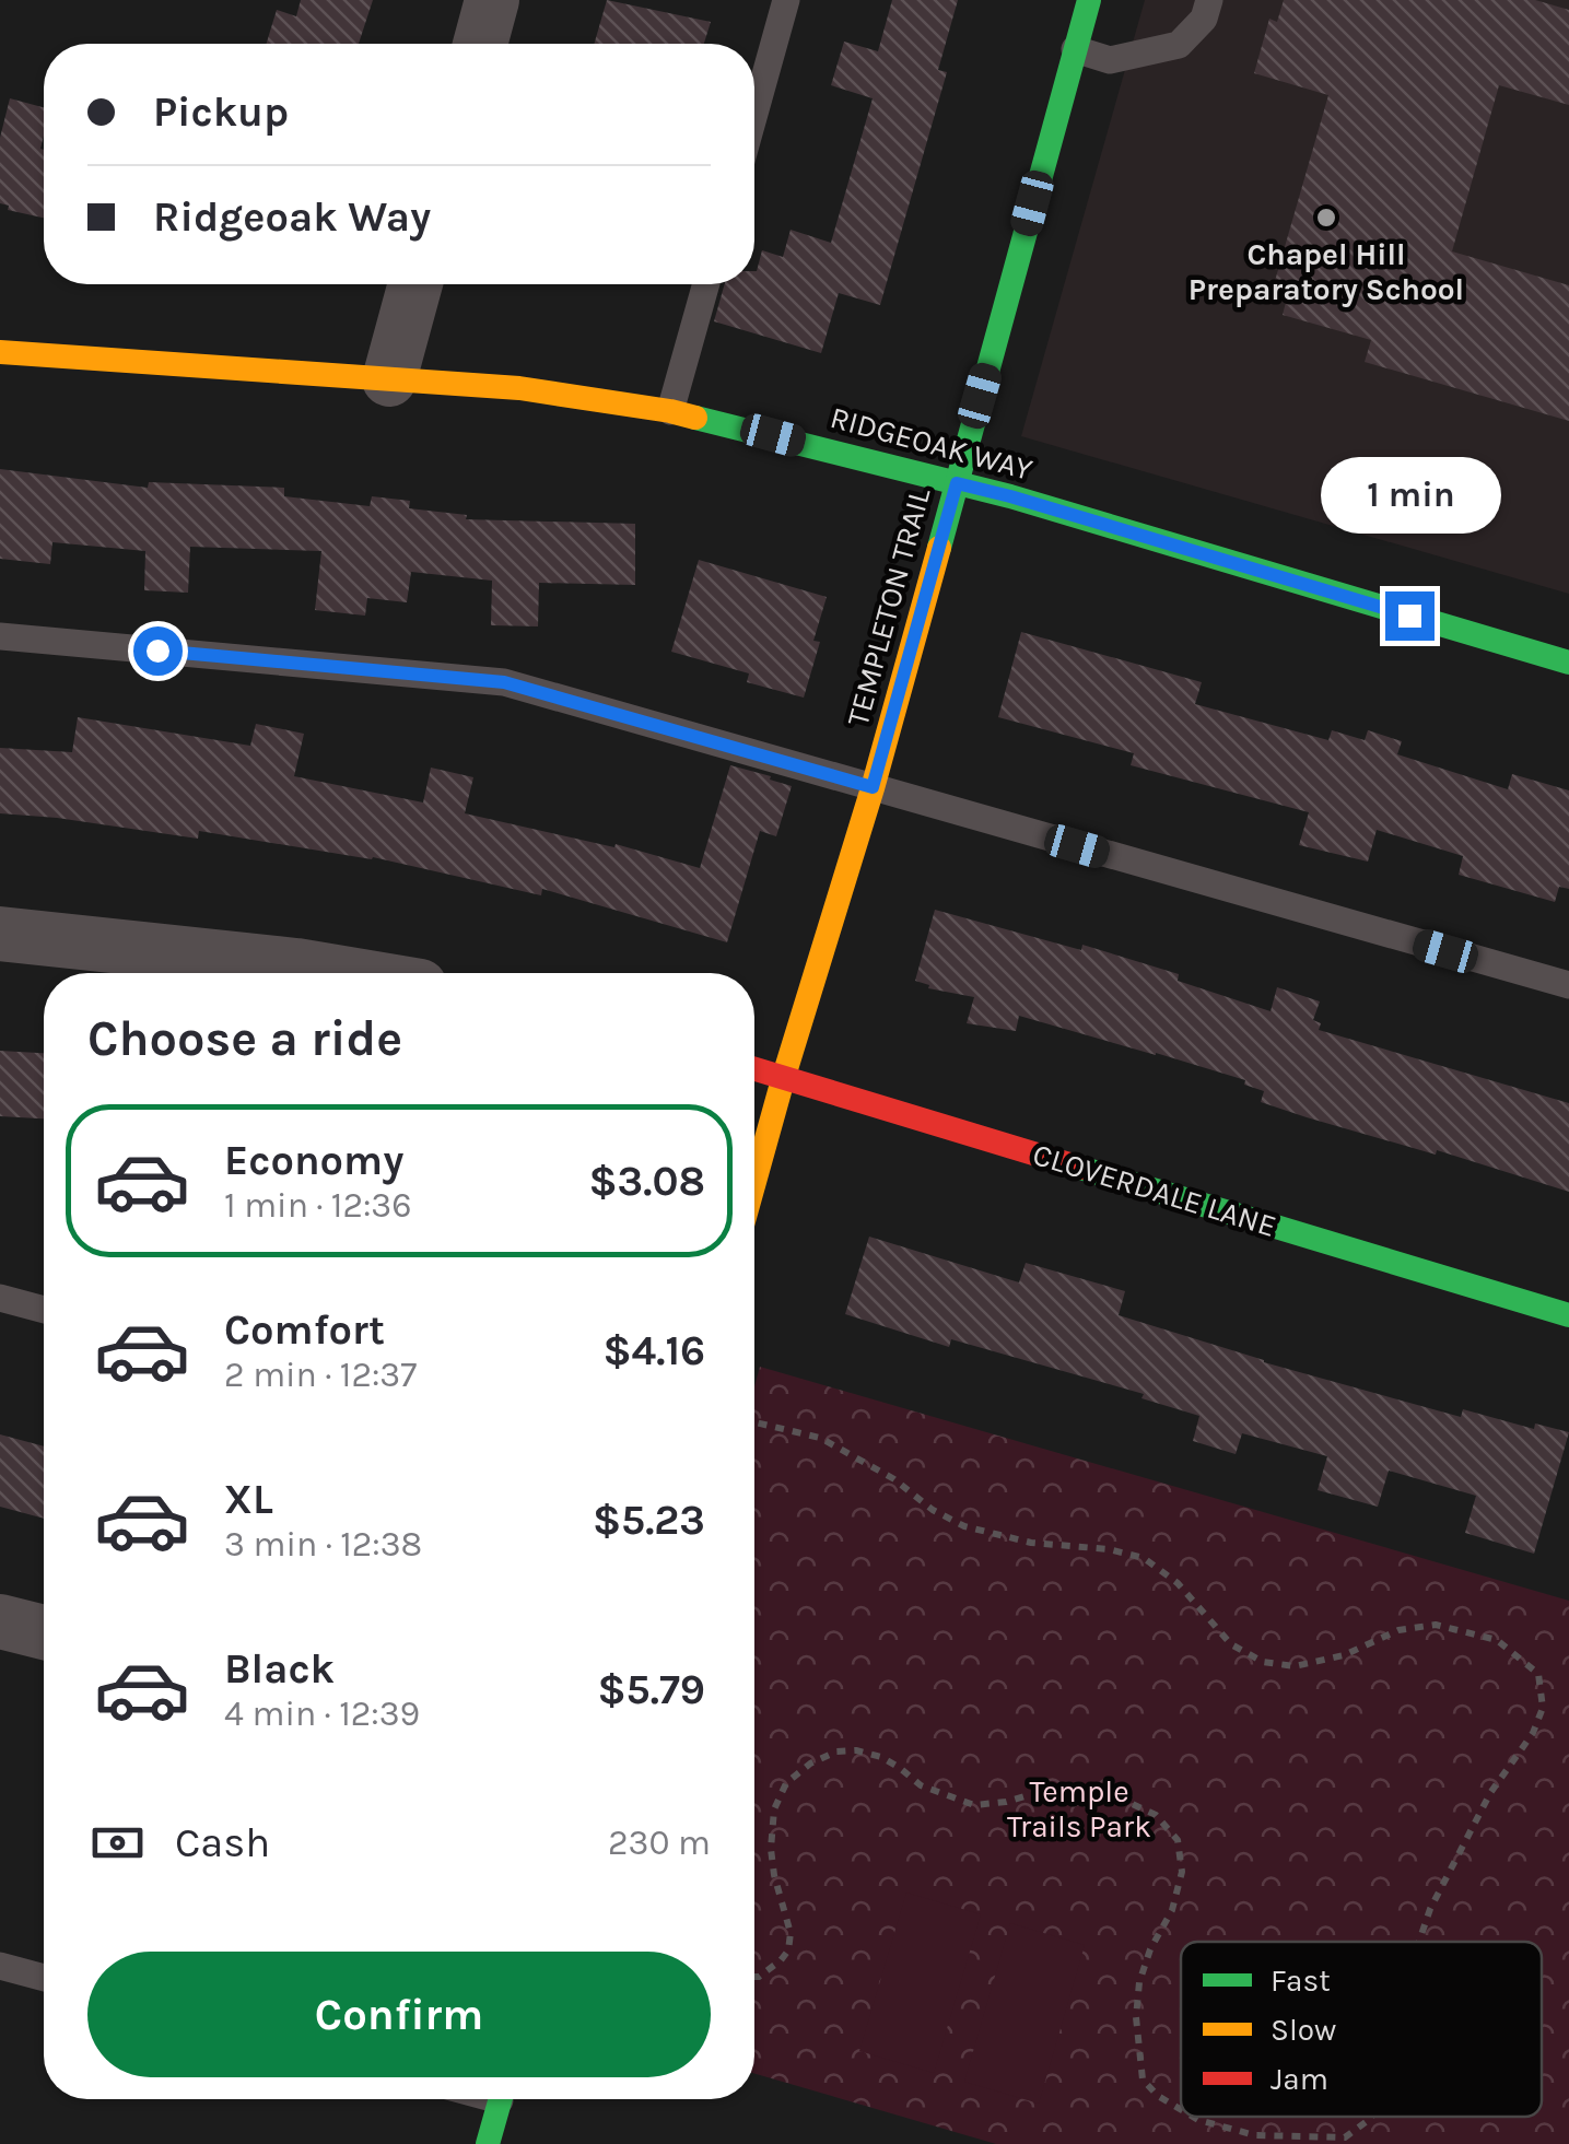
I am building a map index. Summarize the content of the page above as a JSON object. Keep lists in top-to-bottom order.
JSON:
{
  "streets": {
    "street": ["RIDGEOAK WAY", "TEMPLETON TRAIL", "CLOVERDALE LANE"]
  },
  "crossings": [
    ["RIDGEOAK WAY", "TEMPLETON TRAIL"],
    ["TEMPLETON TRAIL", "CLOVERDALE LANE"]
  ],
  "parks": ["Temple Trails Park"],
  "places": ["Chapel Hill Preparatory School"],
  "legend": ["Fast", "Slow", "Jam"],
  "page": {
    "banner": ["Pickup", "Ridgeoak Way"],
    "bubble": "1 min",
    "heading": "Choose a ride",
    "list": [
      {
        "name": "Economy",
        "note": "1 min · 12:36",
        "value": "$3.08"
      },
      {
        "name": "Comfort",
        "note": "2 min · 12:37",
        "value": "$4.16"
      },
      {
        "name": "XL",
        "note": "3 min · 12:38",
        "value": "$5.23"
      },
      {
        "name": "Black",
        "note": "4 min · 12:39",
        "value": "$5.79"
      }
    ],
    "pay": ["Cash", "230 m"],
    "buttons": "Confirm"
  }
}
